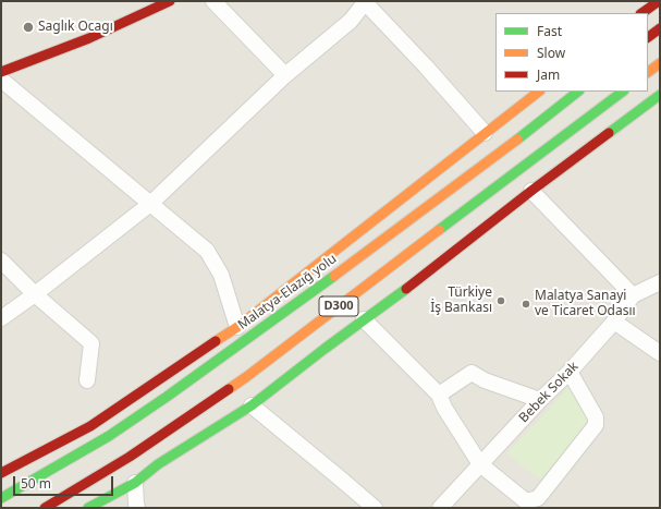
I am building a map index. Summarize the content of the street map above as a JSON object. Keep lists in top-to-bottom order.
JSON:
{
  "streets": {
    "main road": ["Malatya-Elazığ yolu", "D300"],
    "street": ["Bebek Sokak"]
  },
  "places": ["Saglık Ocagı", "Türkiye İş Bankası", "Malatya Sanayi ve Ticaret Odasıı"],
  "legend": ["Fast", "Slow", "Jam"],
  "scale_bar": "50 m"
}
